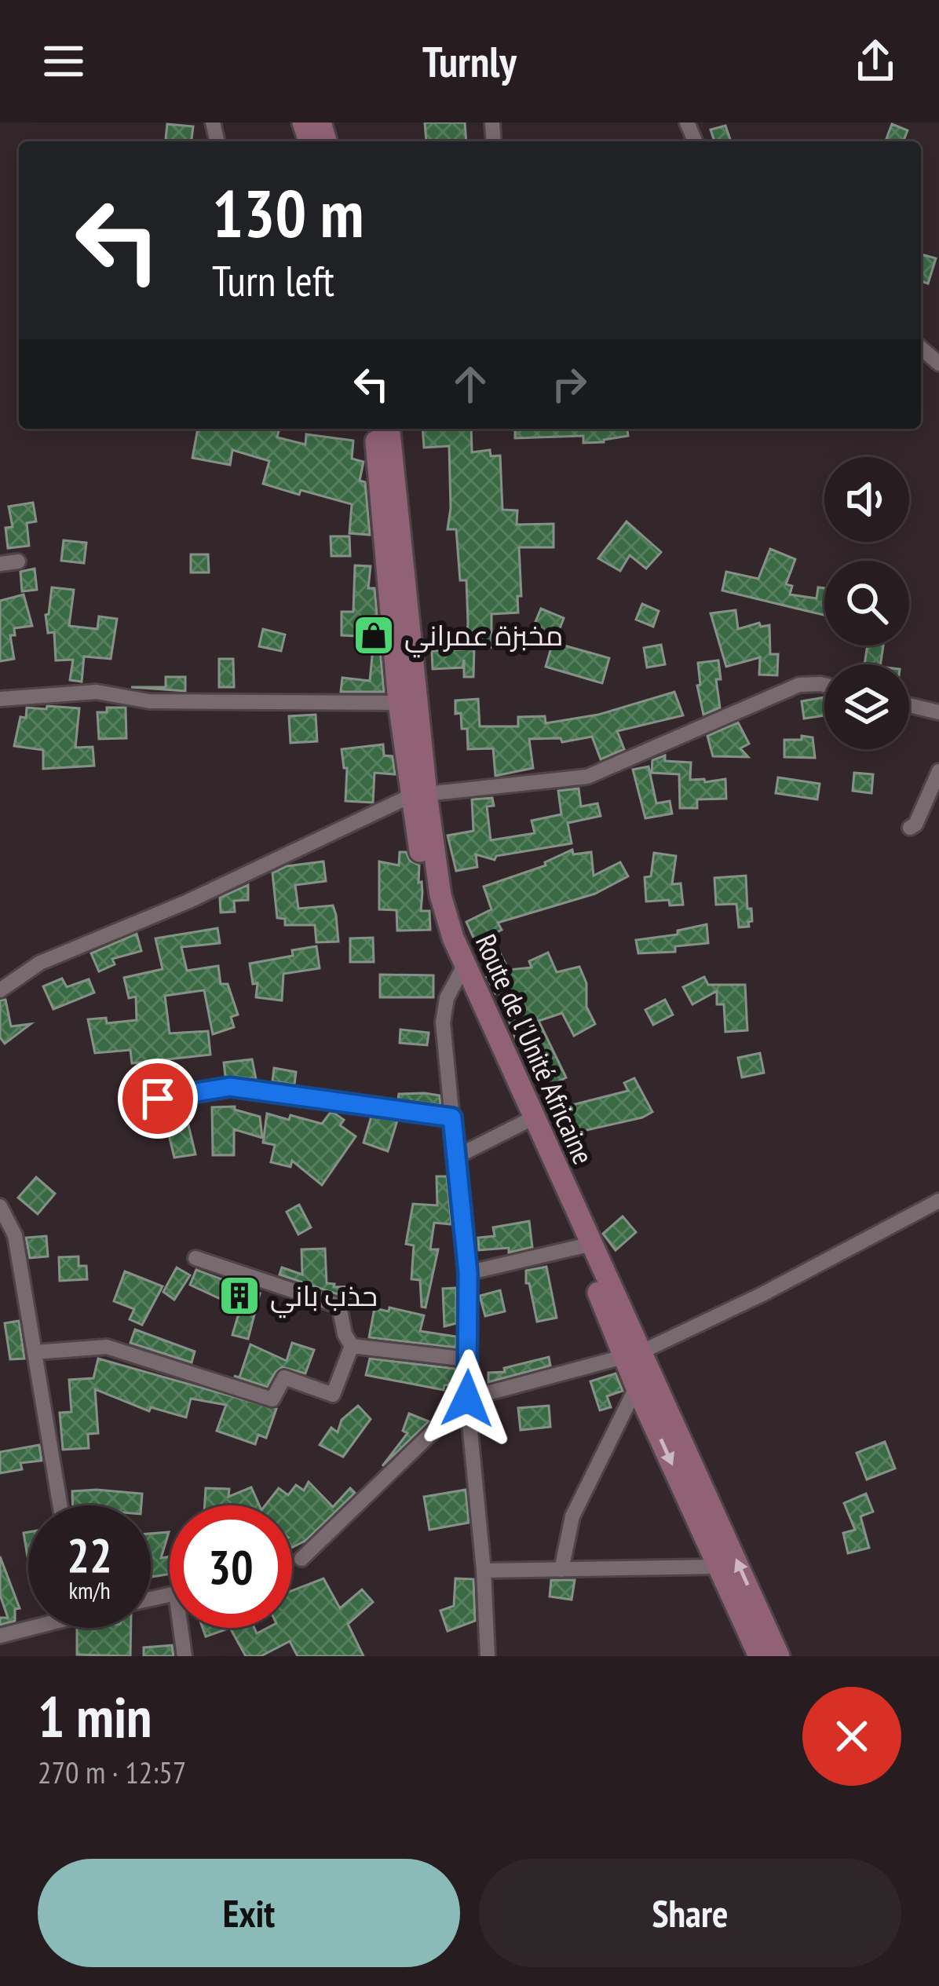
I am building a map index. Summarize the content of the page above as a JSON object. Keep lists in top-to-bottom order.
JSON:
{
  "streets": {
    "main road": ["Route de l'Unité Africaine"]
  },
  "places": {
    "shop": ["مخبزة عمراني"],
    "building": ["حذب باني"]
  },
  "page": {
    "header": "Turnly",
    "turn": ["130 m", "Turn left"],
    "speed": "22 km/h",
    "limit": "30",
    "heading": ["1 min", "270 m · 12:57"],
    "buttons": ["Exit", "Share"]
  }
}
